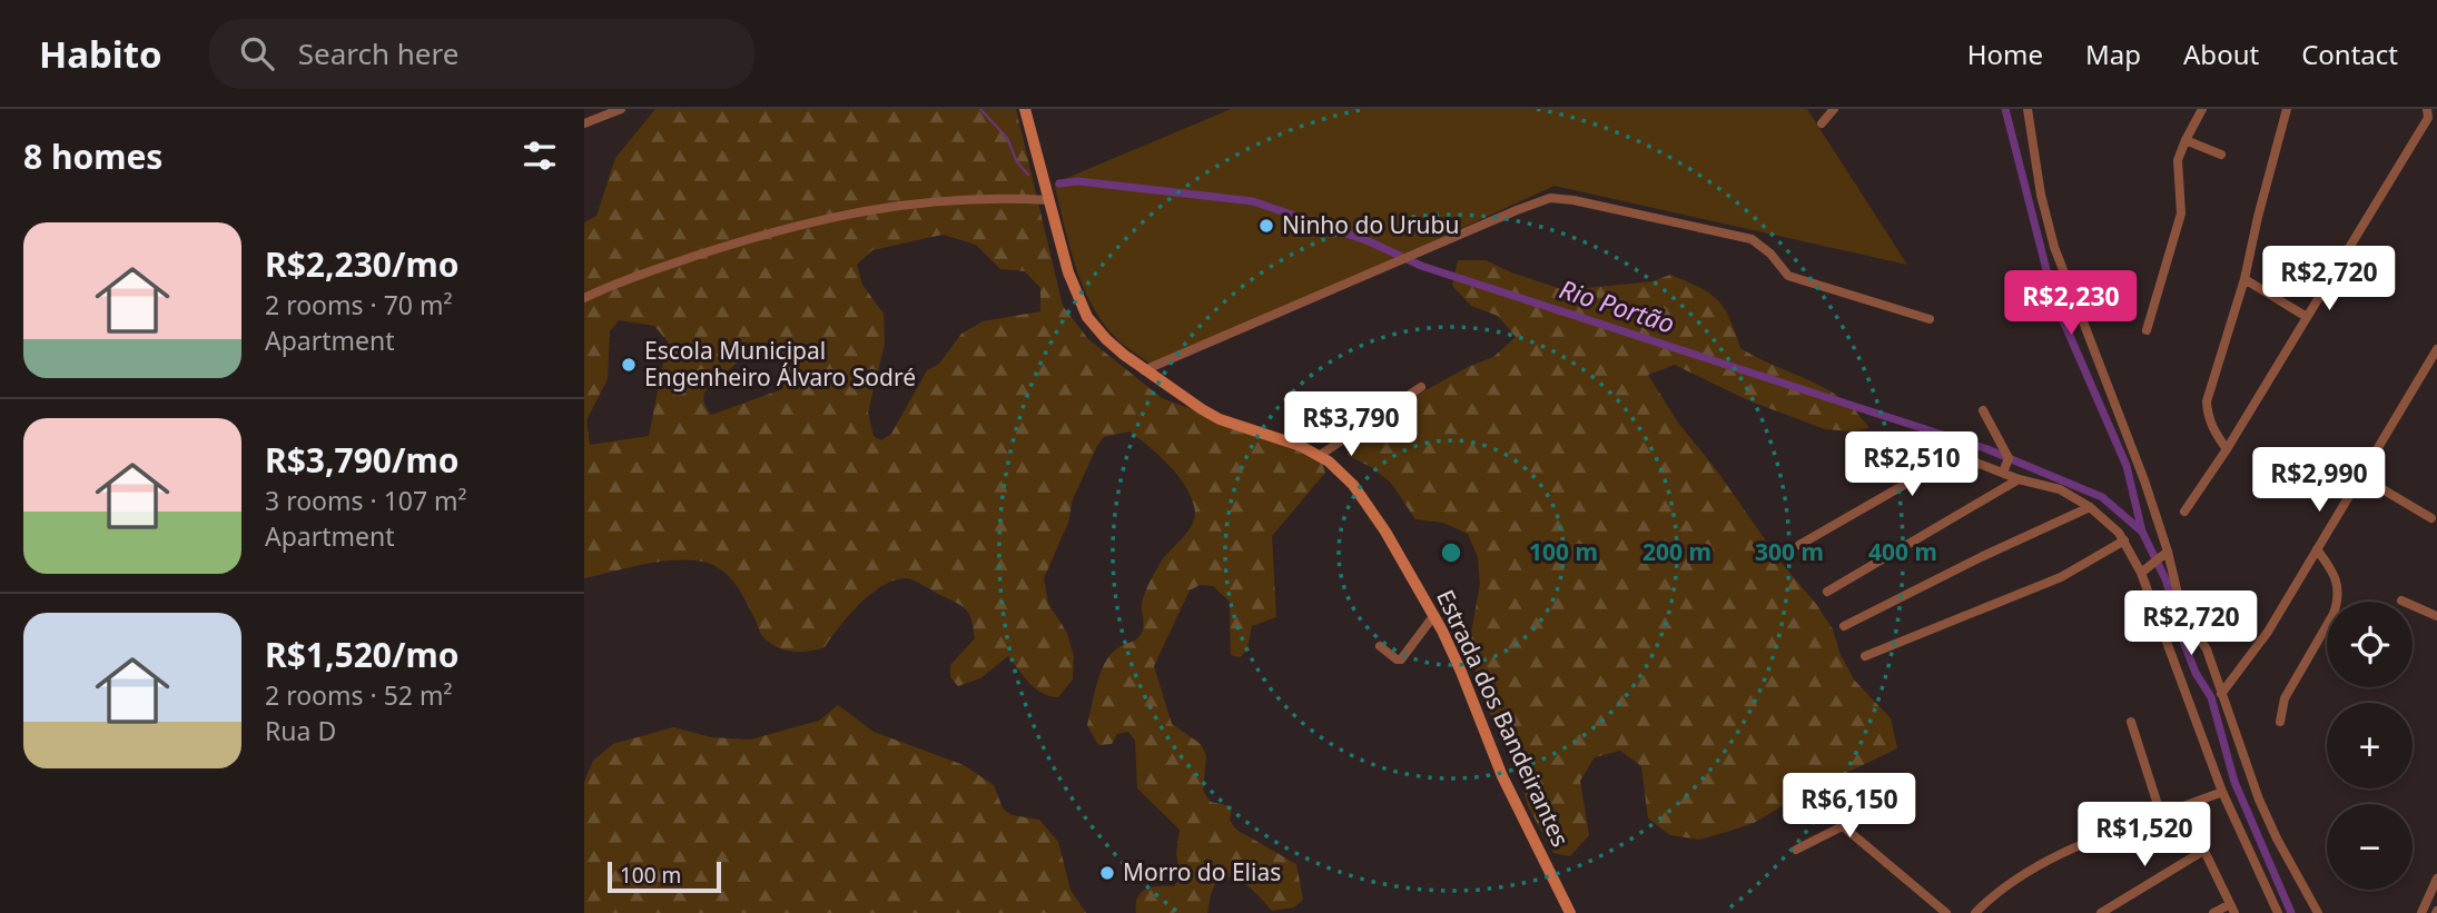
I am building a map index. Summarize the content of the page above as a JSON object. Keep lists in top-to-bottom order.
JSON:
{
  "streets": {
    "main road": ["Estrada dos Bandeirantes"]
  },
  "water": ["Rio Portão"],
  "places": ["Ninho do Urubu", "Escola Municipal Engenheiro Álvaro Sodré", "Morro do Elias"],
  "scale_bar": "100 m",
  "page": {
    "header": "Habito",
    "search": "Search here",
    "nav": [
      "Home",
      "Map",
      "About",
      "Contact"
    ],
    "heading": "8 homes",
    "list": [
      {
        "name": "R$2,230/mo",
        "note": "2 rooms · 70 m² · Apartment"
      },
      {
        "name": "R$3,790/mo",
        "note": "3 rooms · 107 m² · Apartment"
      },
      {
        "name": "R$1,520/mo",
        "note": "2 rooms · 52 m² · Rua D"
      }
    ],
    "price": [
      "R$2,720",
      "R$2,230",
      "R$3,790",
      "R$2,510",
      "R$2,990",
      "R$2,720",
      "R$6,150",
      "R$1,520"
    ],
    "map_buttons": ["+", "−"],
    "scale": "100 m"
  },
  "rings": [
    "100 m",
    "200 m",
    "300 m",
    "400 m"
  ]
}
